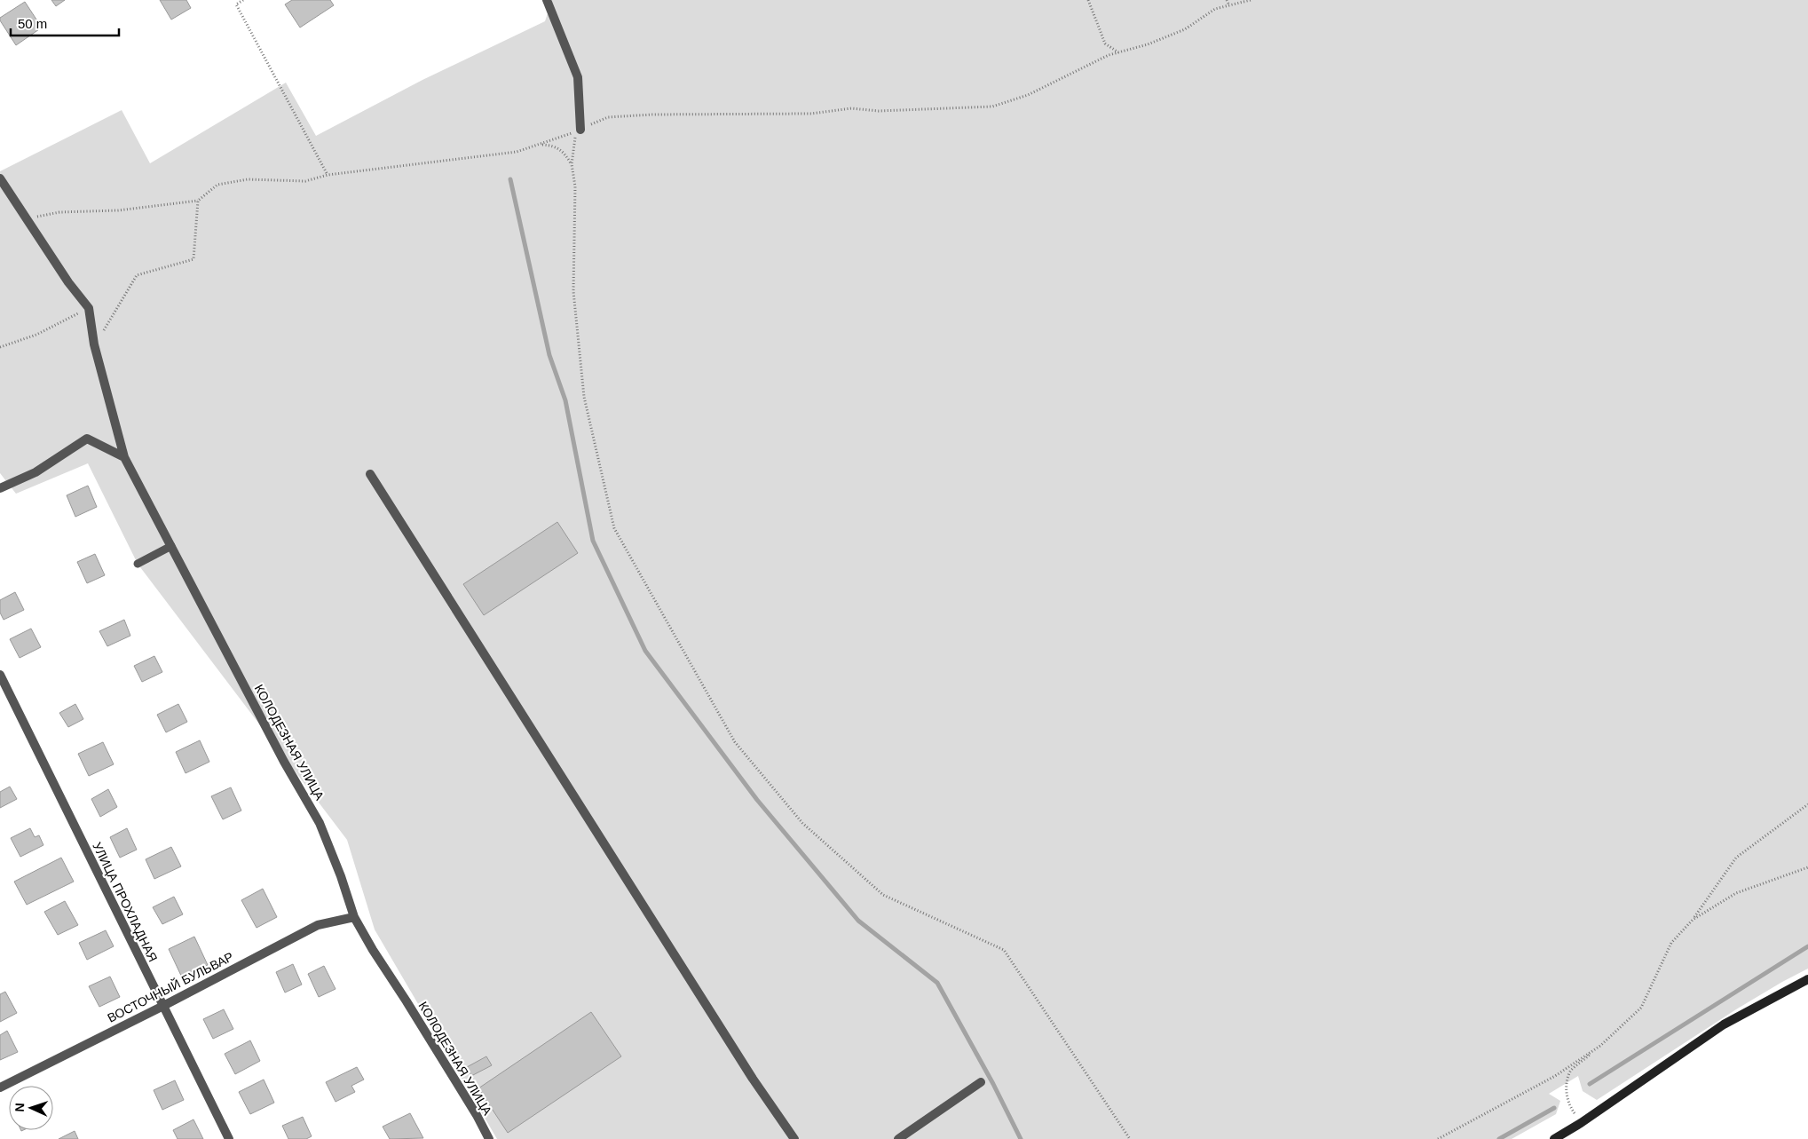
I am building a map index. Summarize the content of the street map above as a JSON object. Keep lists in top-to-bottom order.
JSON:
{
  "streets": {
    "street": ["КОЛОДЕЗНАЯ УЛИЦА", "УЛИЦА ПРОХЛАДНАЯ", "ВОСТОЧНЫЙ БУЛЬВАР"]
  },
  "crossings": [
    ["КОЛОДЕЗНАЯ УЛИЦА", "ВОСТОЧНЫЙ БУЛЬВАР"],
    ["УЛИЦА ПРОХЛАДНАЯ", "ВОСТОЧНЫЙ БУЛЬВАР"]
  ],
  "scale_bar": "50 m",
  "north": "left"
}
